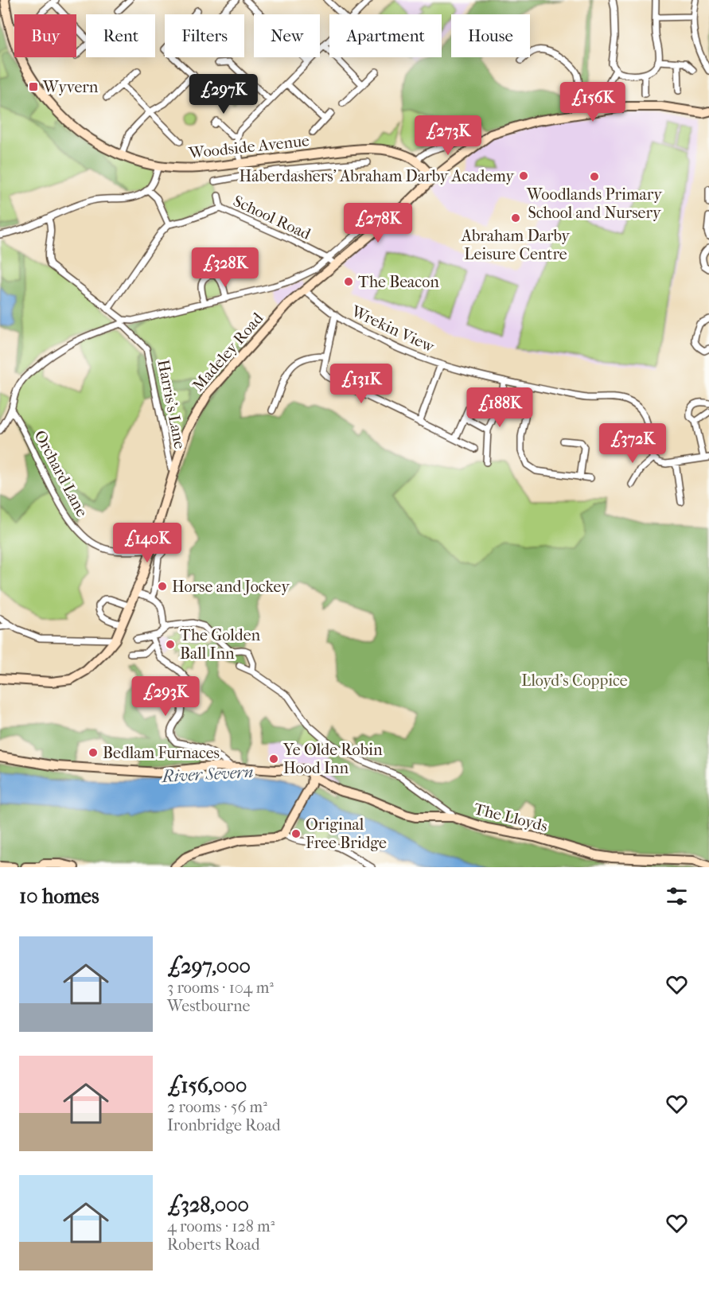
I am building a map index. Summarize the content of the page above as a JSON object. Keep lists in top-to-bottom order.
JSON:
{
  "streets": {
    "main road": ["Woodside Avenue", "Madeley Road", "The Lloyds"],
    "street": [
      "School Road",
      "Wrekin View",
      "Harris's Lane",
      "Orchard Lane"
    ]
  },
  "crossings": [
    ["Woodside Avenue", "Madeley Road"],
    ["School Road", "Madeley Road"],
    ["Wrekin View", "Madeley Road"],
    ["Madeley Road", "Harris's Lane"],
    ["Madeley Road", "Orchard Lane"]
  ],
  "water": ["River Severn"],
  "parks": ["Lloyd's Coppice"],
  "places": {
    "transit": ["Wyvern"],
    "other": [
      "Haberdashers' Abraham Darby Academy",
      "Woodlands Primary School and Nursery",
      "Abraham Darby Leisure Centre",
      "The Beacon",
      "Horse and Jockey",
      "The Golden Ball Inn",
      "Bedlam Furnaces",
      "Ye Olde Robin Hood Inn",
      "Original Free Bridge"
    ]
  },
  "page": {
    "chip": [
      "Buy",
      "Rent",
      "Filters",
      "New",
      "Apartment",
      "House"
    ],
    "price": [
      "£297K",
      "£156K",
      "£273K",
      "£278K",
      "£328K",
      "£131K",
      "£188K",
      "£372K",
      "£140K",
      "£293K"
    ],
    "heading": "10 homes",
    "list": [
      {
        "name": "£297,000",
        "note": "3 rooms · 104 m² · Westbourne"
      },
      {
        "name": "£156,000",
        "note": "2 rooms · 56 m² · Ironbridge Road"
      },
      {
        "name": "£328,000",
        "note": "4 rooms · 128 m² · Roberts Road"
      }
    ]
  }
}
